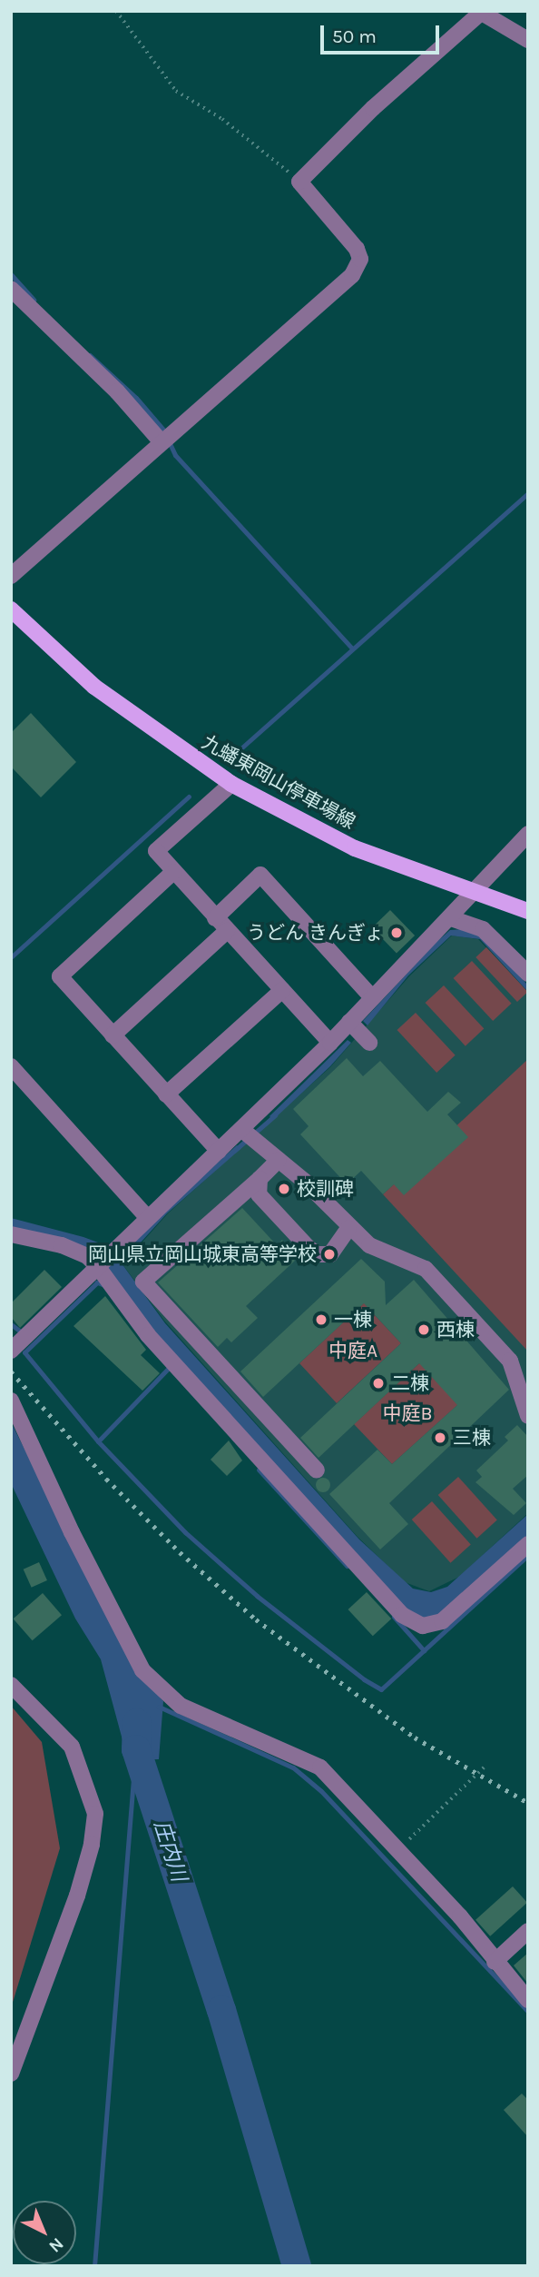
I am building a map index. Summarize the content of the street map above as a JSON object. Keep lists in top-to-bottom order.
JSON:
{
  "streets": {
    "main road": ["九蟠東岡山停車場線"]
  },
  "water": ["庄内川"],
  "parks": ["中庭A", "中庭B"],
  "places": [
    "うどん きんぎょ",
    "校訓碑",
    "岡山県立岡山城東高等学校",
    "一棟",
    "西棟",
    "二棟",
    "三棟"
  ],
  "scale_bar": "50 m",
  "north": "bottom right"
}
